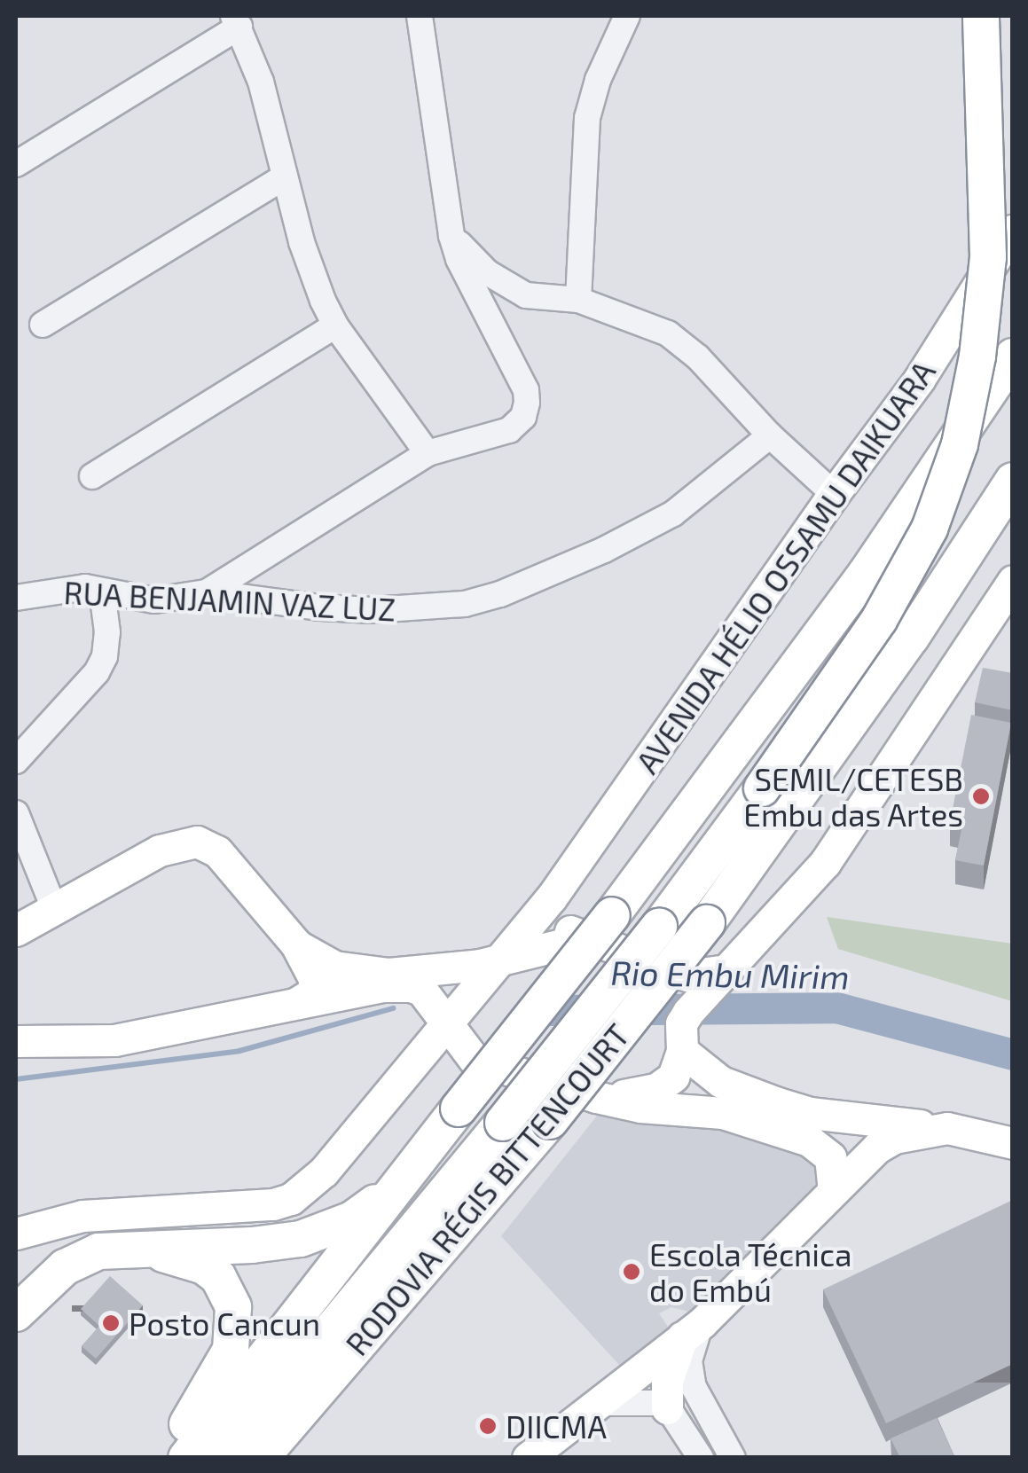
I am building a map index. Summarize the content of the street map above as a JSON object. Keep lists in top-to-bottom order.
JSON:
{
  "streets": {
    "highway": ["RODOVIA RÉGIS BITTENCOURT"],
    "main road": ["AVENIDA HÉLIO OSSAMU DAIKUARA"],
    "street": ["RUA BENJAMIN VAZ LUZ"]
  },
  "water": ["Rio Embu Mirim"],
  "places": [
    "SEMIL/CETESB Embu das Artes",
    "Escola Técnica do Embú",
    "Posto Cancun",
    "DIICMA"
  ]
}
